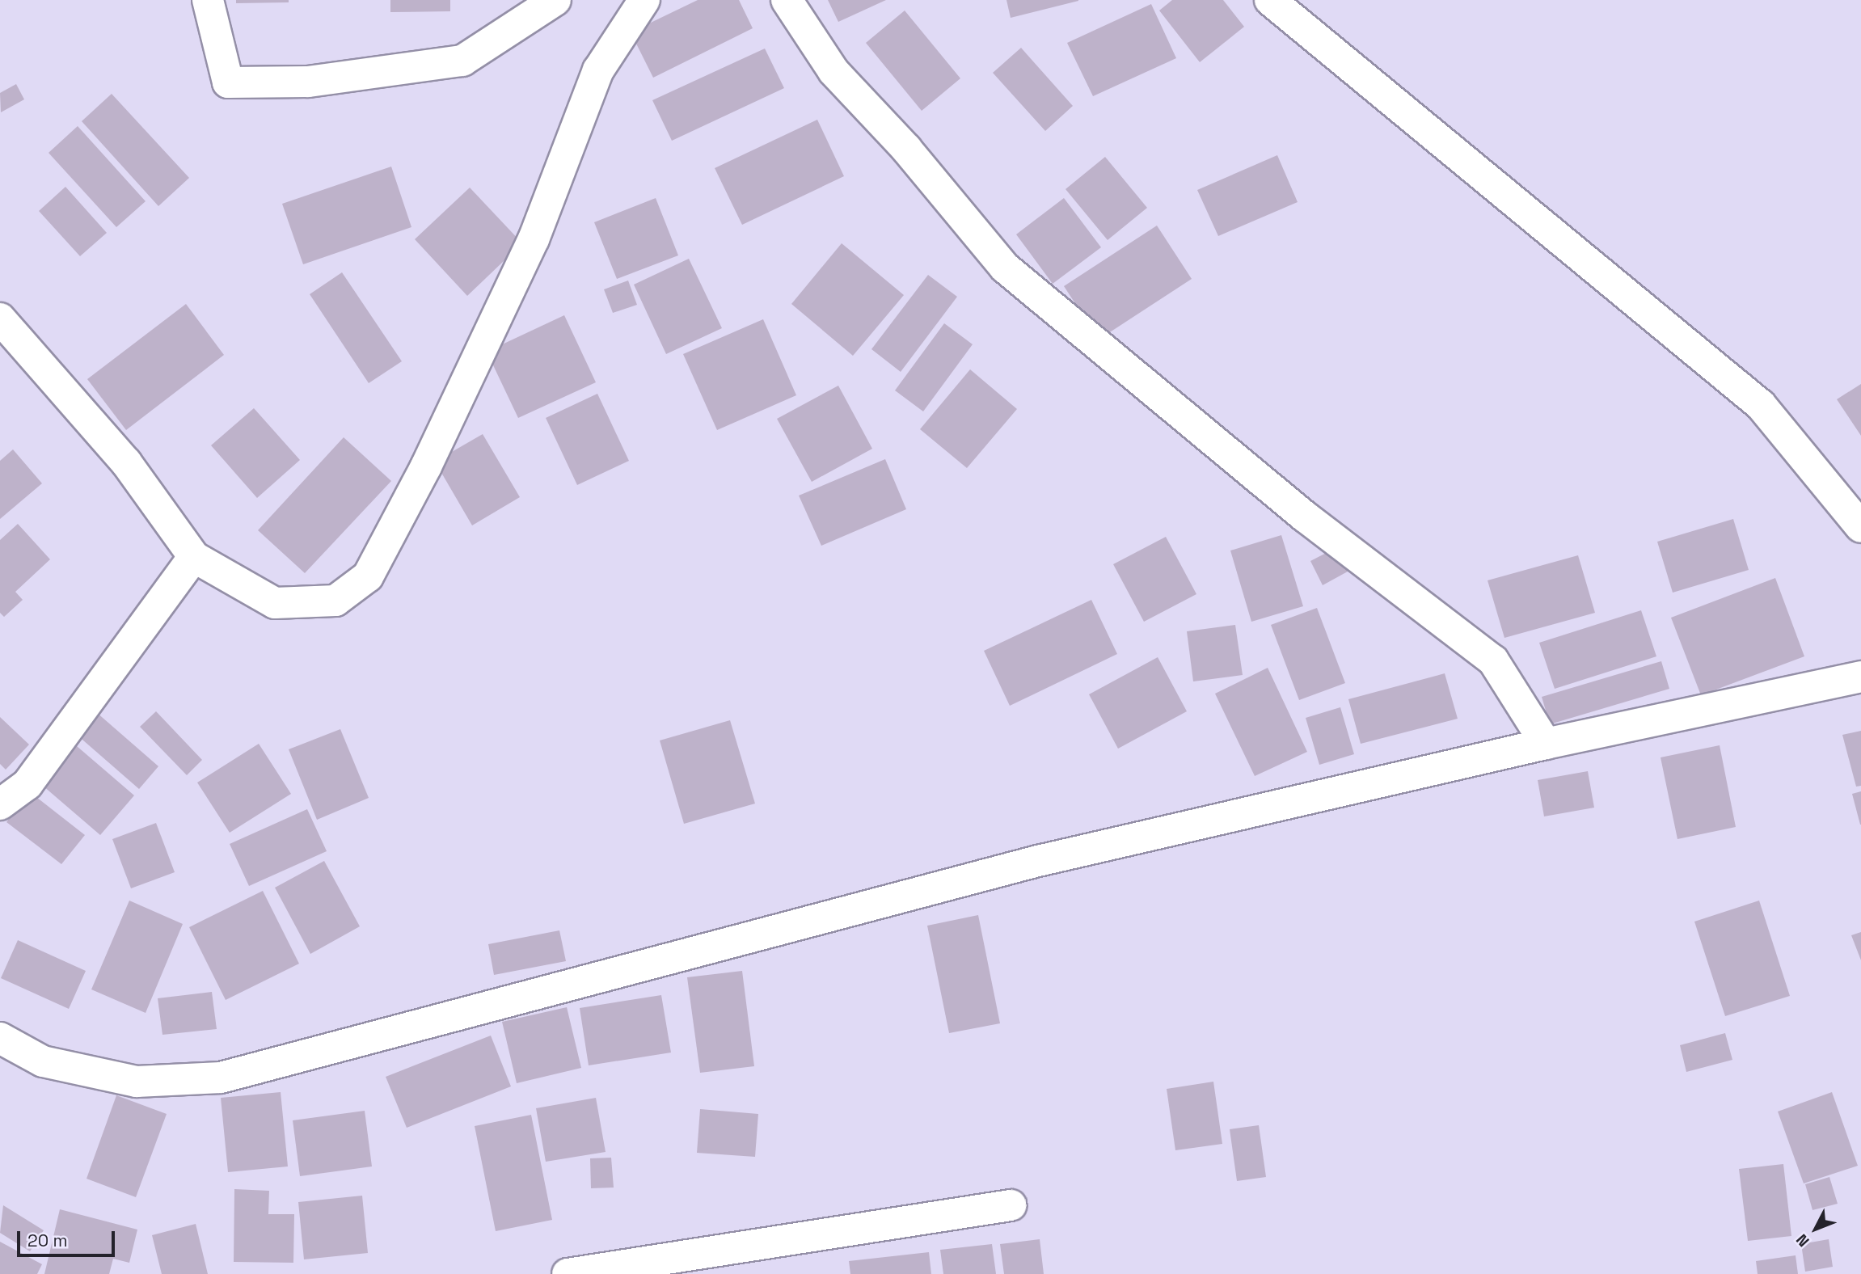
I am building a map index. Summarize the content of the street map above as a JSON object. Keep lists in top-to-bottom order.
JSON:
{
  "scale_bar": "20 m",
  "north": "bottom left"
}
